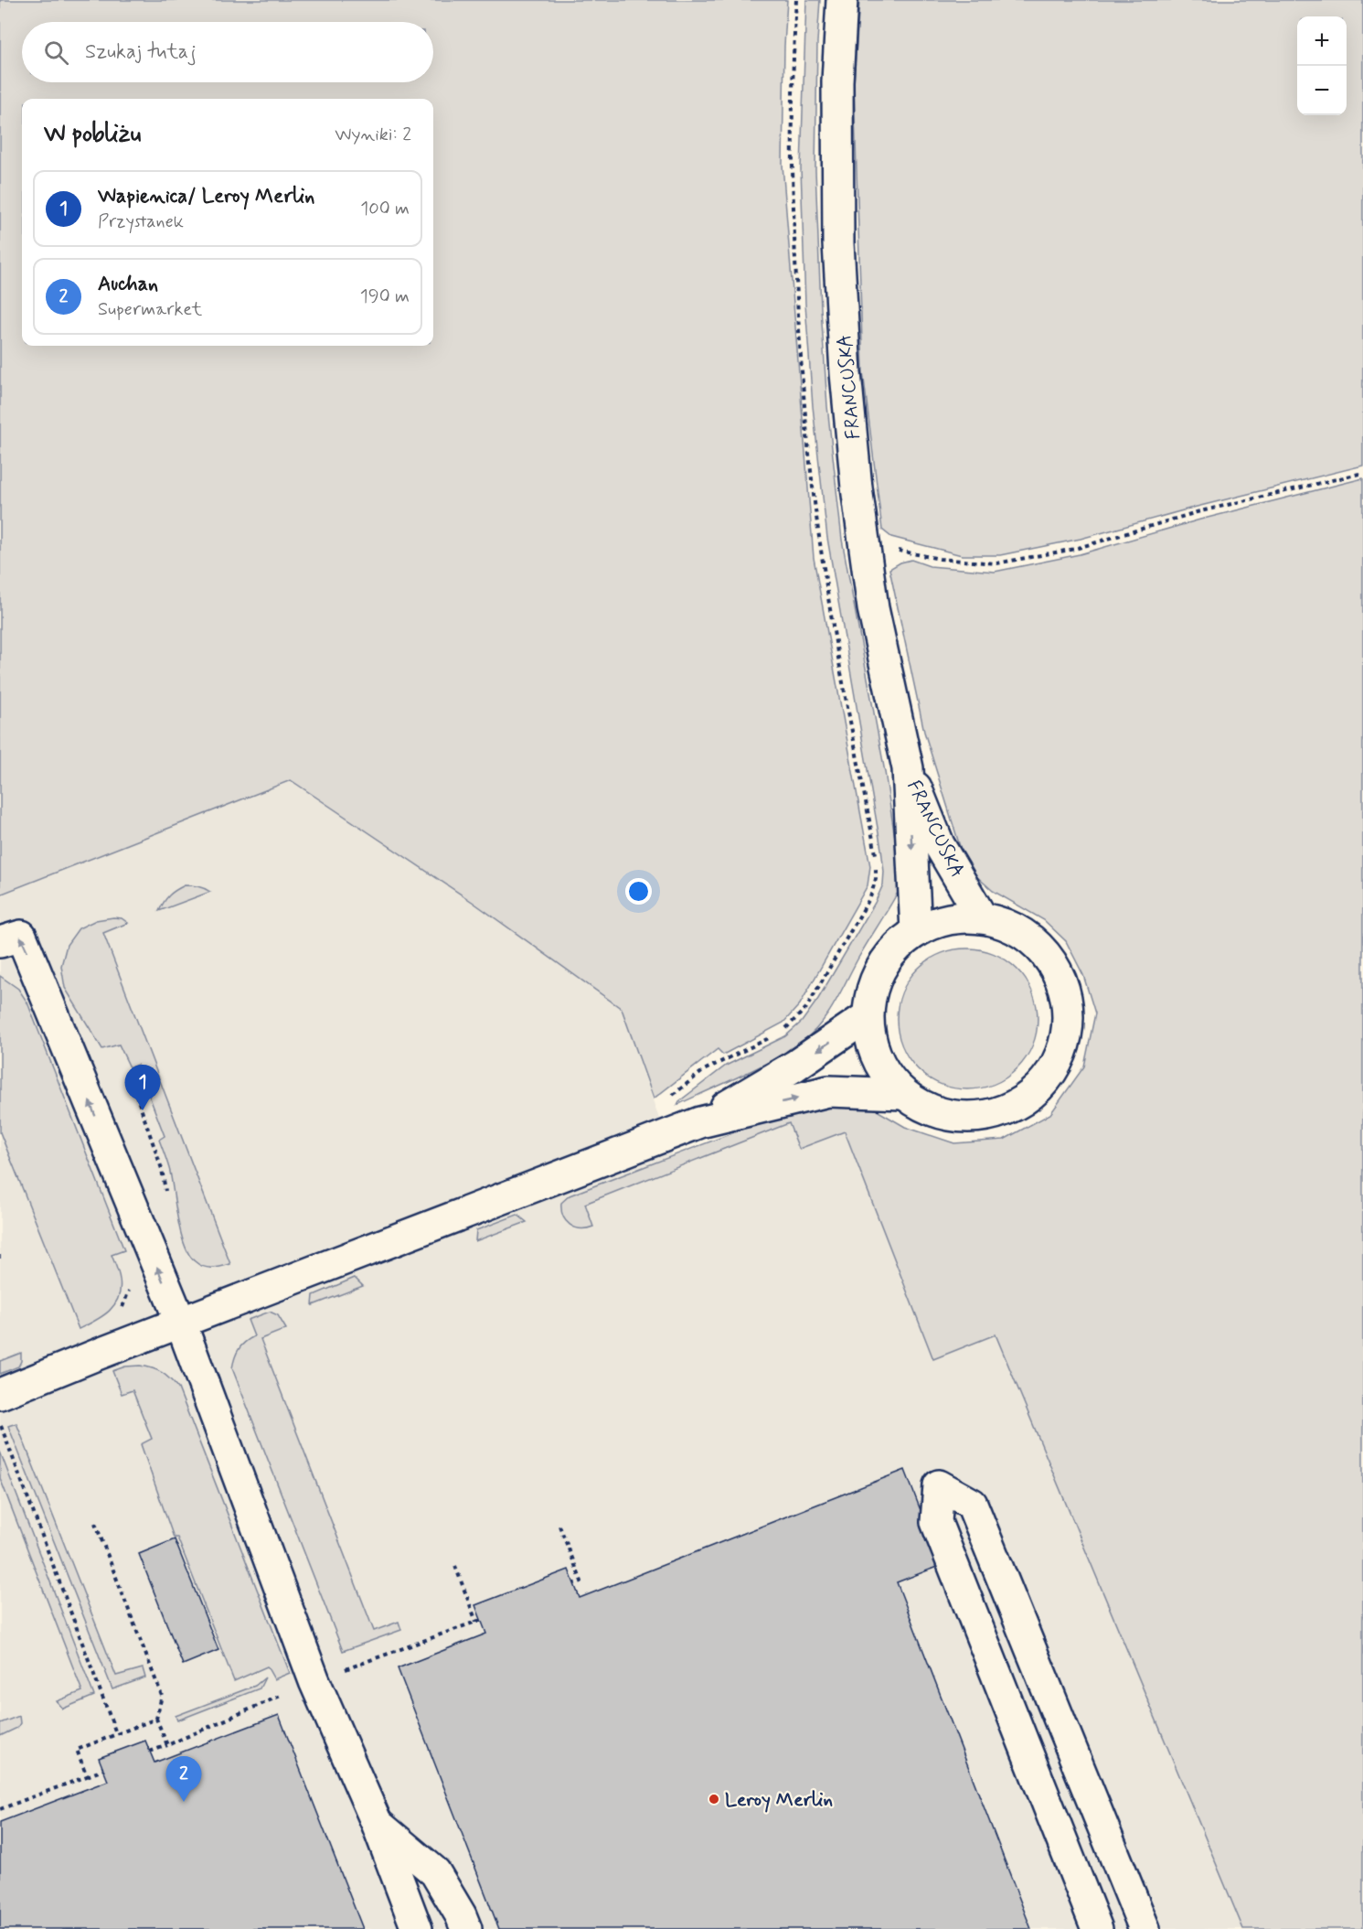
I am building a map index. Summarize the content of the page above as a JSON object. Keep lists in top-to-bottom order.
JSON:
{
  "streets": {
    "street": ["FRANCUSKA"]
  },
  "places": ["Leroy Merlin"],
  "page": {
    "map_buttons": ["+", "−"],
    "search": "Szukaj tutaj",
    "heading": ["W pobliżu", "Wyniki: 2"],
    "list": [
      {
        "mark": "1",
        "name": "Wapienica/ Leroy Merlin",
        "note": "Przystanek",
        "value": "100 m"
      },
      {
        "mark": "2",
        "name": "Auchan",
        "note": "Supermarket",
        "value": "190 m"
      }
    ],
    "pins": ["1", "2"]
  }
}
